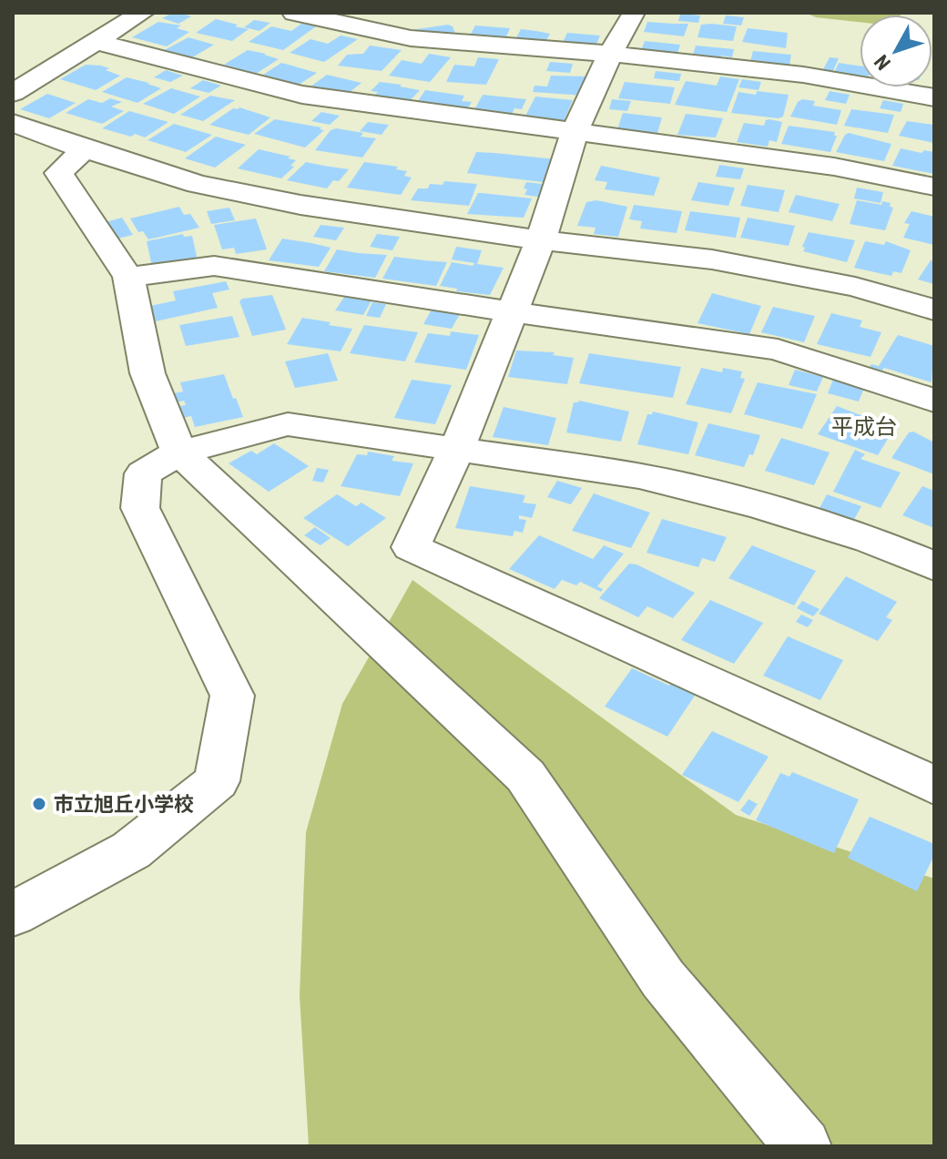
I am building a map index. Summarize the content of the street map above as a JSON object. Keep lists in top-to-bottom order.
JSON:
{
  "districts": ["平成台"],
  "places": ["市立旭丘小学校"],
  "north": "bottom left"
}
